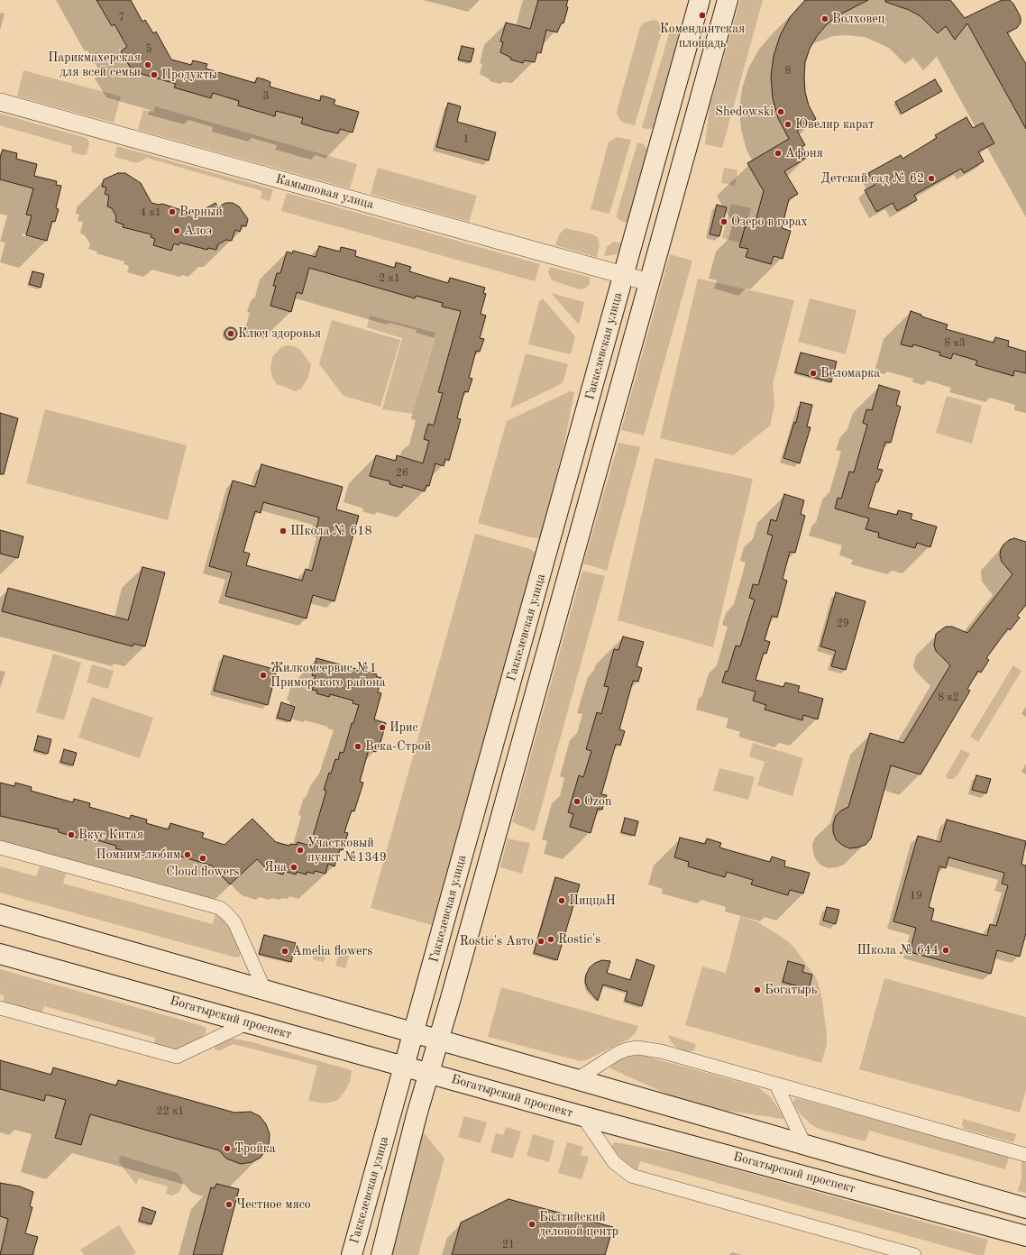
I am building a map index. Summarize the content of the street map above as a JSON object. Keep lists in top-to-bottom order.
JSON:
{
  "streets": {
    "main road": ["Гаккелевская улица", "Богатырский проспект"],
    "street": ["Камышовая улица"]
  },
  "crossings": [
    ["Камышовая улица", "Гаккелевская улица"],
    ["Гаккелевская улица", "Богатырский проспект"]
  ],
  "places": [
    "Комендантская площадь",
    "Волховец",
    "Парикмахерская для всей семьи",
    "Продукты",
    "Shedowski",
    "Ювелир карат",
    "Афоня",
    "Детский сад № 62",
    "Верный",
    "Озеро в горах",
    "Алоэ",
    "Ключ здоровья",
    "Веломарка",
    "Школа № 618",
    "Жилкомсервис №1 Приморского района",
    "Ирис",
    "Века-Строй",
    "Ozon",
    "Вкус Китая",
    "Участковый пункт №1349",
    "Помним-любим",
    "Cloud flowers",
    "Яна",
    "ПиццаН",
    "Rostic's",
    "Rostic's Авто",
    "Школа № 644",
    "Amelia flowers",
    "Богатырь",
    "Тройка",
    "Честное мясо",
    "Балтийский деловой центр"
  ],
  "house_numbers": [
    "7",
    "5",
    "8",
    "3",
    "1",
    "4 к1",
    "2 к1",
    "8 к3",
    "26",
    "29",
    "8 к2",
    "19",
    "22 к1",
    "21"
  ]
}
